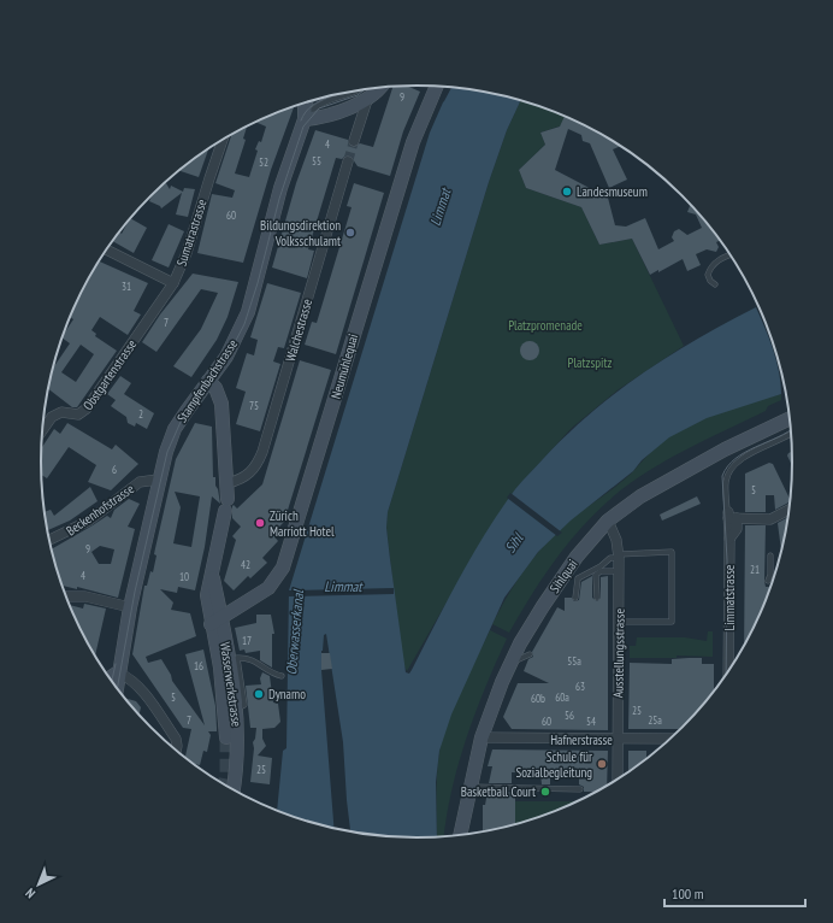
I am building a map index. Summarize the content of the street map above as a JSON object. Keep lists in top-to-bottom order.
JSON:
{
  "streets": {
    "street": [
      "Sumatrastrasse",
      "Walchestrasse",
      "Neumühlequai",
      "Obstgartenstrasse",
      "Stampfenbachstrasse",
      "Beckenhofstrasse",
      "Sihlquai",
      "Limmatstrasse",
      "Ausstellungsstrasse",
      "Wasserwerkstrasse",
      "Hafnerstrasse"
    ]
  },
  "crossings": [
    ["Sumatrastrasse", "Obstgartenstrasse"],
    ["Walchestrasse", "Wasserwerkstrasse"],
    ["Neumühlequai", "Wasserwerkstrasse"],
    ["Stampfenbachstrasse", "Beckenhofstrasse"],
    ["Stampfenbachstrasse", "Wasserwerkstrasse"],
    ["Sihlquai", "Ausstellungsstrasse"],
    ["Sihlquai", "Hafnerstrasse"],
    ["Ausstellungsstrasse", "Hafnerstrasse"]
  ],
  "water": ["Limmat", "Sihl", "Oberwasserkanal"],
  "parks": ["Platzpromenade", "Platzspitz"],
  "places": [
    "Landesmuseum",
    "Bildungsdirektion Volksschulamt",
    "Zürich Marriott Hotel",
    "Dynamo",
    "Schule für Sozialbegleitung",
    "Basketball Court"
  ],
  "house_numbers": [
    "9",
    "4",
    "55",
    "52",
    "60",
    "31",
    "7",
    "75",
    "2",
    "6",
    "5",
    "9",
    "42",
    "21",
    "4",
    "10",
    "17",
    "55a",
    "16",
    "63",
    "5",
    "60a",
    "60b",
    "25",
    "56",
    "7",
    "25a",
    "60",
    "54",
    "25"
  ],
  "scale_bar": "100 m",
  "north": "bottom left"
}
